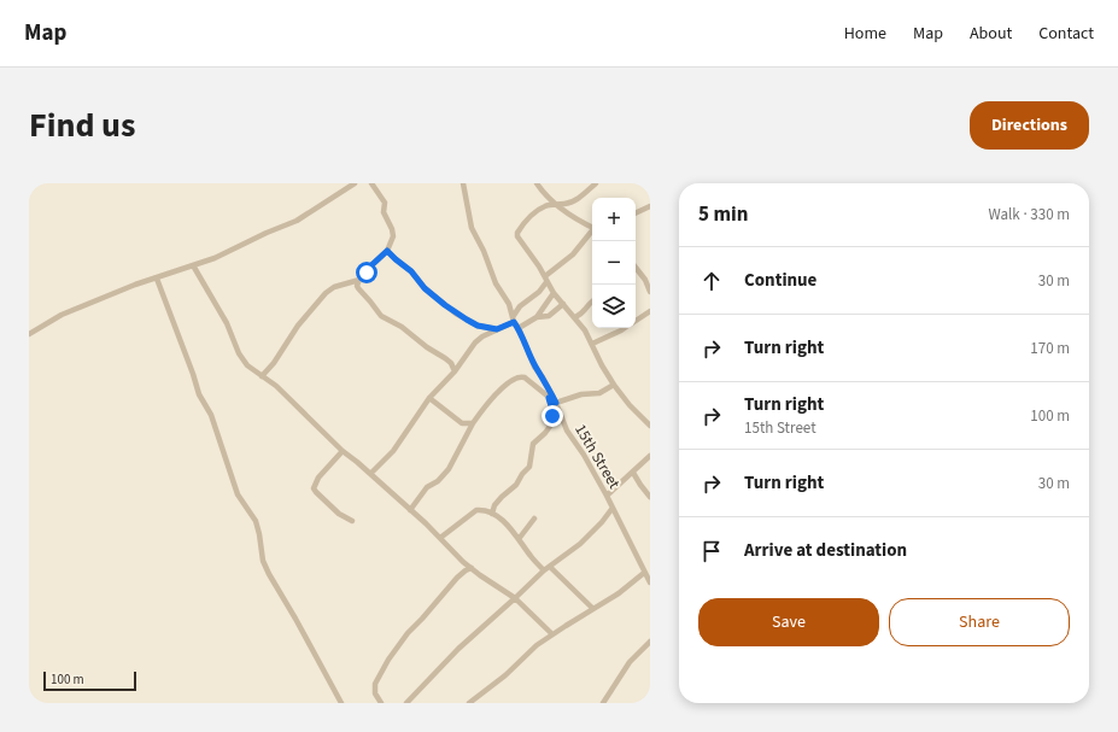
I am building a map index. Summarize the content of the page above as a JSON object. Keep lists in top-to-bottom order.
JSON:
{
  "streets": {
    "street": ["15th Street"]
  },
  "scale_bar": "100 m",
  "page": {
    "header": "Map",
    "nav": [
      "Home",
      "Map",
      "About",
      "Contact"
    ],
    "title": "Find us",
    "buttons": [
      "Directions",
      ["Save", "Share"]
    ],
    "heading": ["5 min", "Walk · 330 m"],
    "map_buttons": ["+", "−"],
    "list": [
      ["Continue", "30 m"],
      ["Turn right", "170 m"],
      ["Turn right", "15th Street", "100 m"],
      ["Turn right", "30 m"],
      "Arrive at destination"
    ],
    "scale": "100 m"
  }
}
